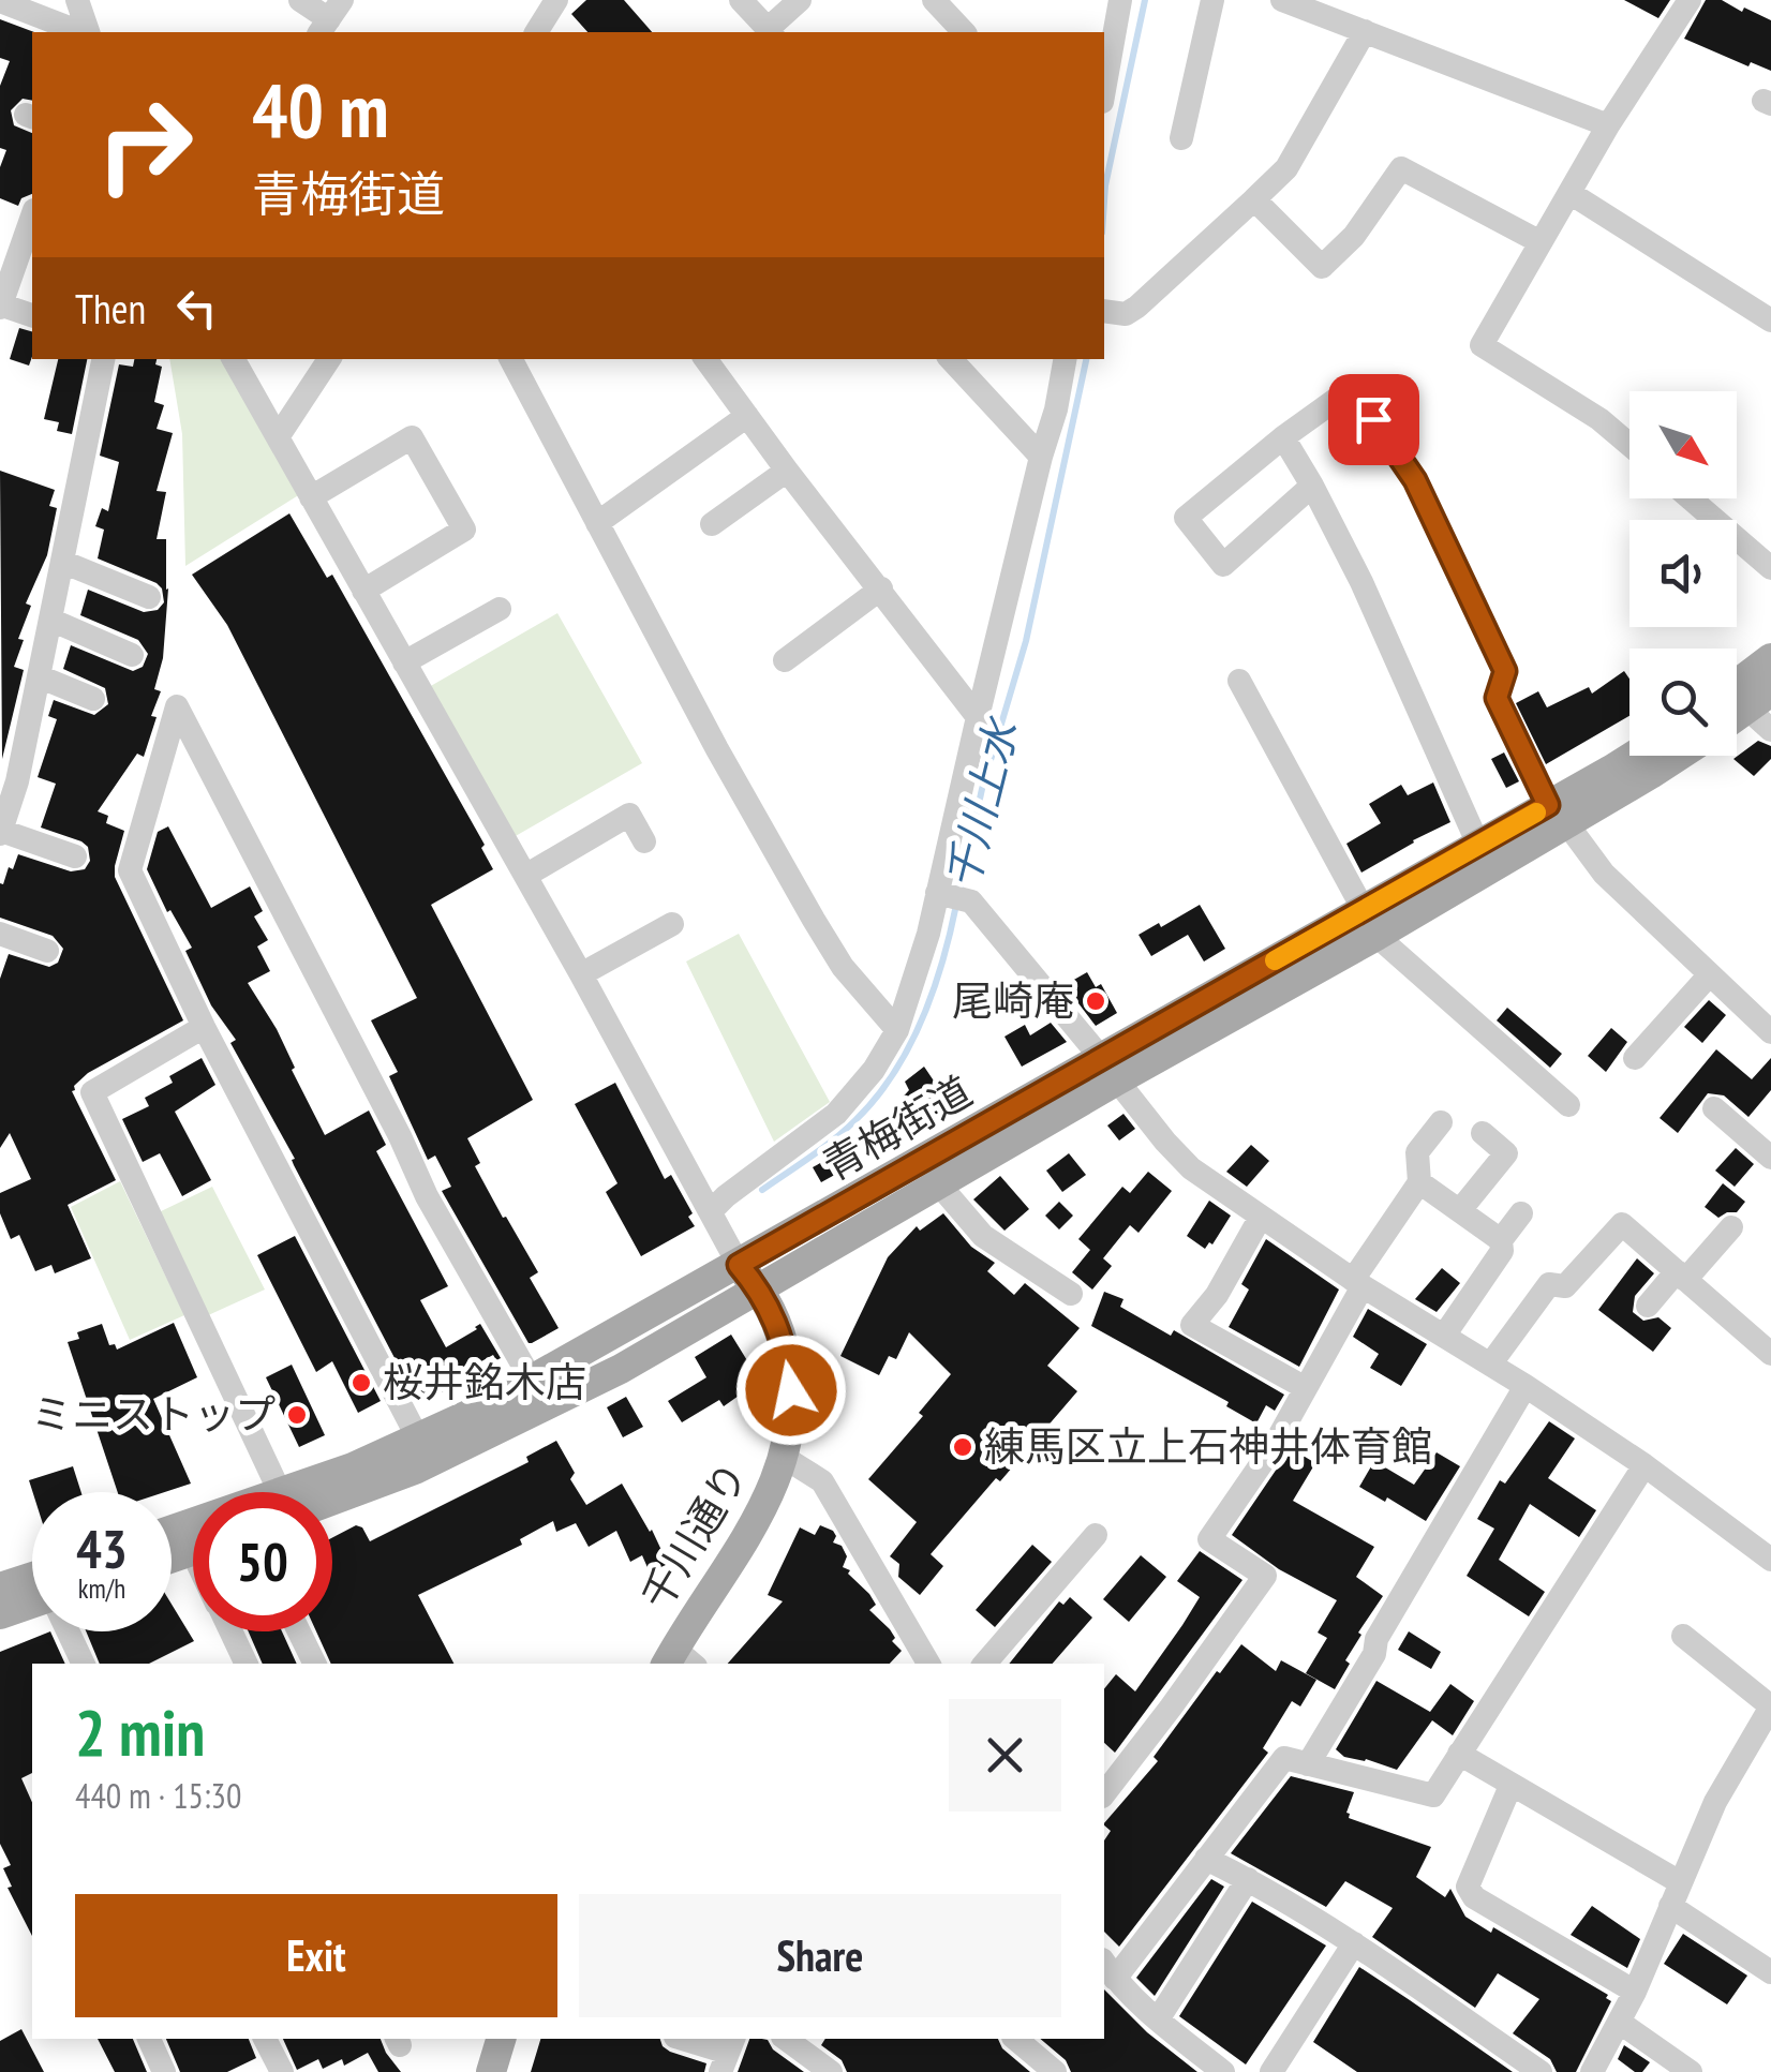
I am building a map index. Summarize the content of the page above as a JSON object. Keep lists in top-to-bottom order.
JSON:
{
  "streets": {
    "main road": ["青梅街道", "千川通り"]
  },
  "crossings": [
    ["青梅街道", "千川通り"]
  ],
  "water": ["千川上水"],
  "places": [
    "尾崎庵",
    "桜井銘木店",
    "ミニストップ",
    "練馬区立上石神井体育館"
  ],
  "north": "bottom right",
  "page": {
    "turn": ["40 m", "青梅街道"],
    "then": "Then",
    "speed": "43 km/h",
    "limit": "50",
    "heading": ["2 min", "440 m · 15:30"],
    "buttons": ["Exit", "Share"]
  }
}
